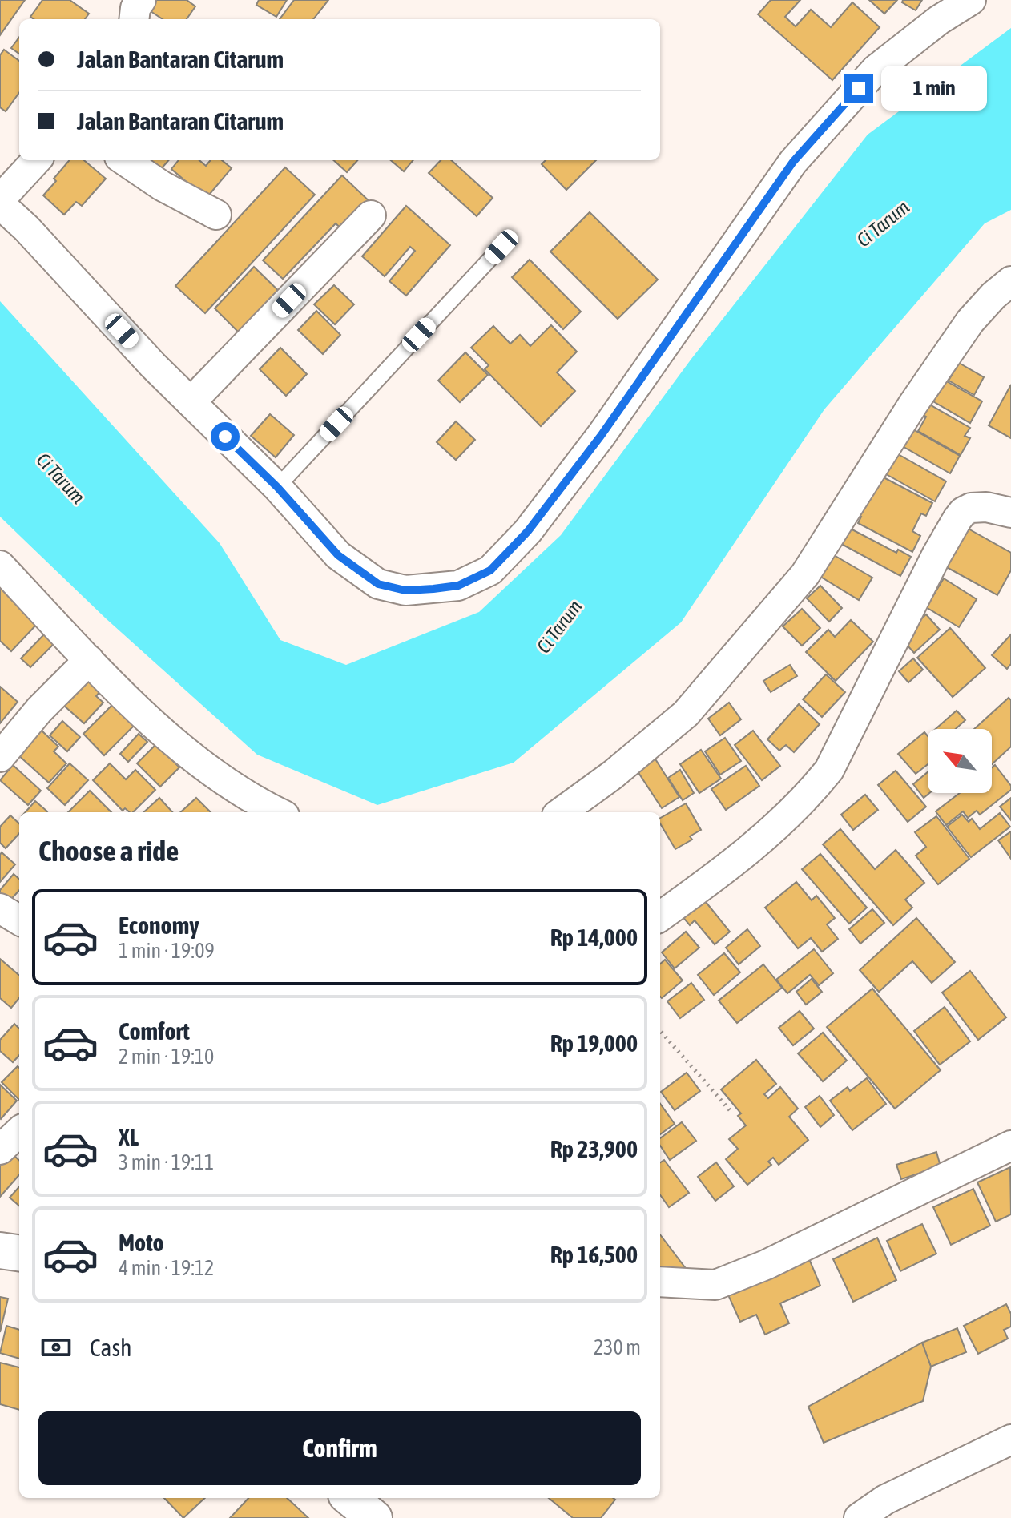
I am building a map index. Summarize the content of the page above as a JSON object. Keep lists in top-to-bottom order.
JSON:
{
  "water": ["Ci Tarum"],
  "north": "top left",
  "page": {
    "banner": ["Jalan Bantaran Citarum", "Jalan Bantaran Citarum"],
    "bubble": "1 min",
    "heading": "Choose a ride",
    "list": [
      {
        "name": "Economy",
        "note": "1 min · 19:09",
        "value": "Rp 14,000"
      },
      {
        "name": "Comfort",
        "note": "2 min · 19:10",
        "value": "Rp 19,000"
      },
      {
        "name": "XL",
        "note": "3 min · 19:11",
        "value": "Rp 23,900"
      },
      {
        "name": "Moto",
        "note": "4 min · 19:12",
        "value": "Rp 16,500"
      }
    ],
    "pay": ["Cash", "230 m"],
    "buttons": "Confirm"
  }
}
